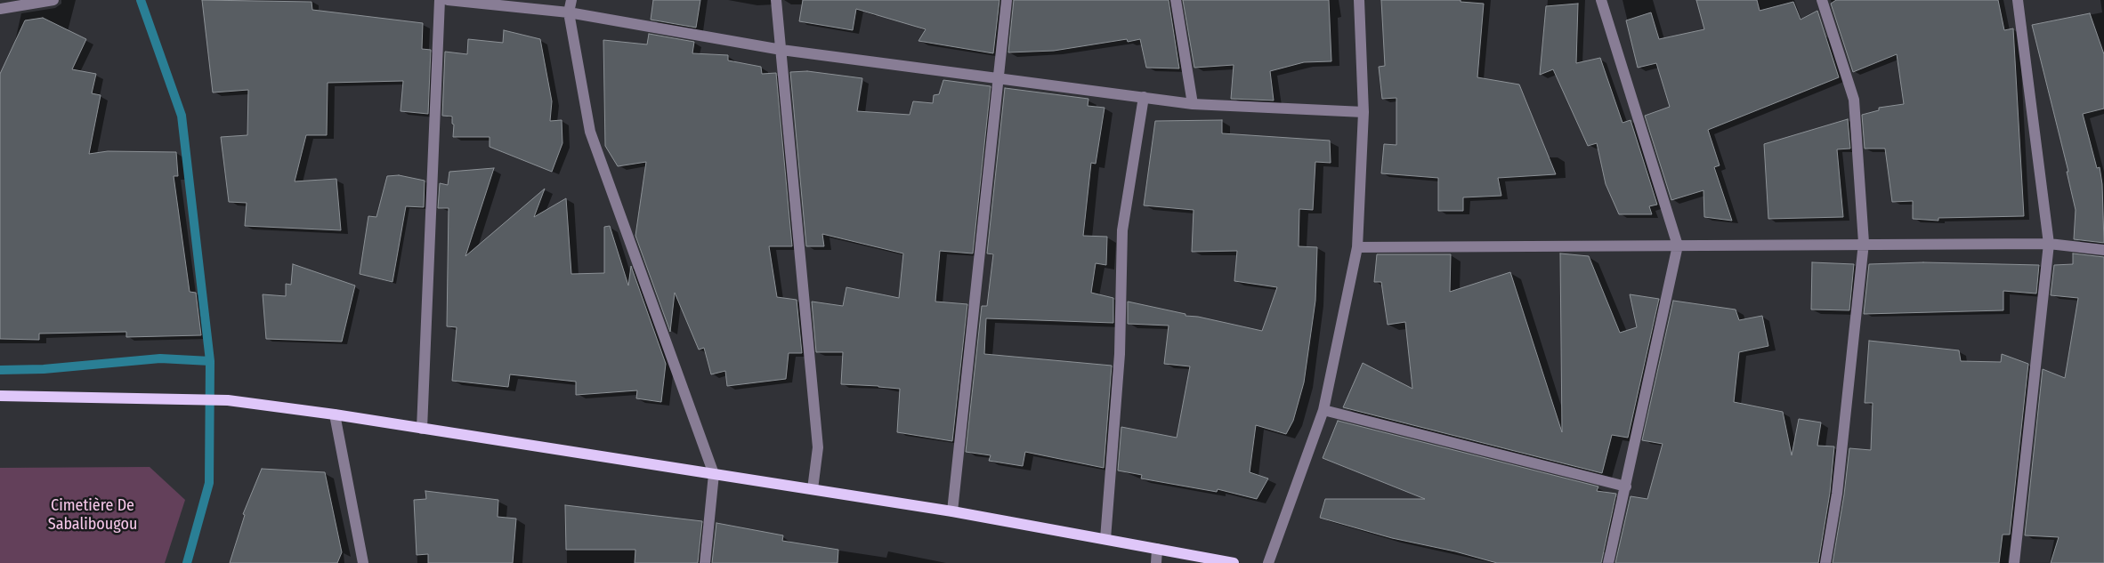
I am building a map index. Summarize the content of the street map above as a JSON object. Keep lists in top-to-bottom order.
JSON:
{
  "parks": ["Cimetière De Sabalibougou"]
}
